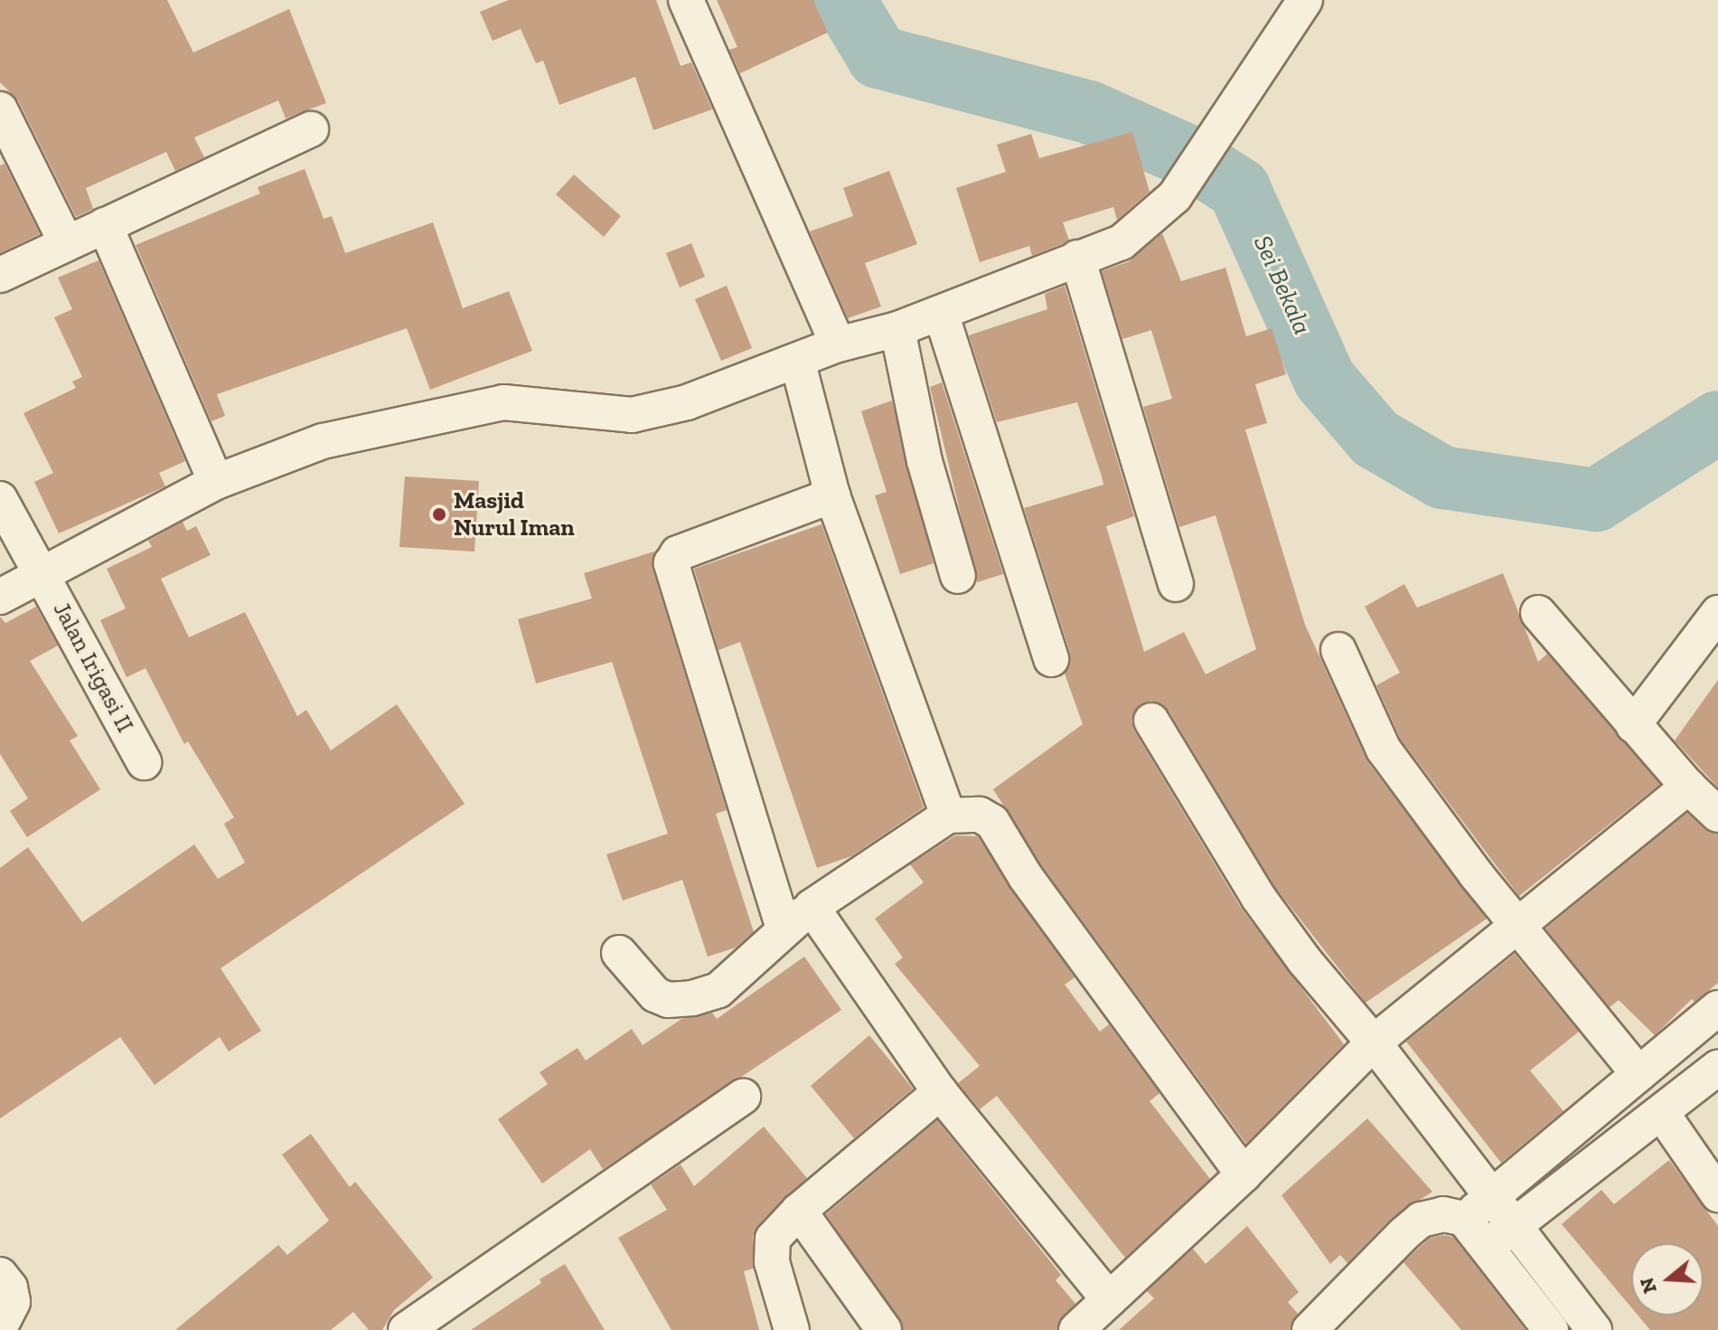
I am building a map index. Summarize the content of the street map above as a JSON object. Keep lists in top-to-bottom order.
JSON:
{
  "streets": {
    "street": ["Jalan Irigasi II"]
  },
  "water": ["Sei Bekala"],
  "places": ["Masjid Nurul Iman"],
  "north": "left"
}
